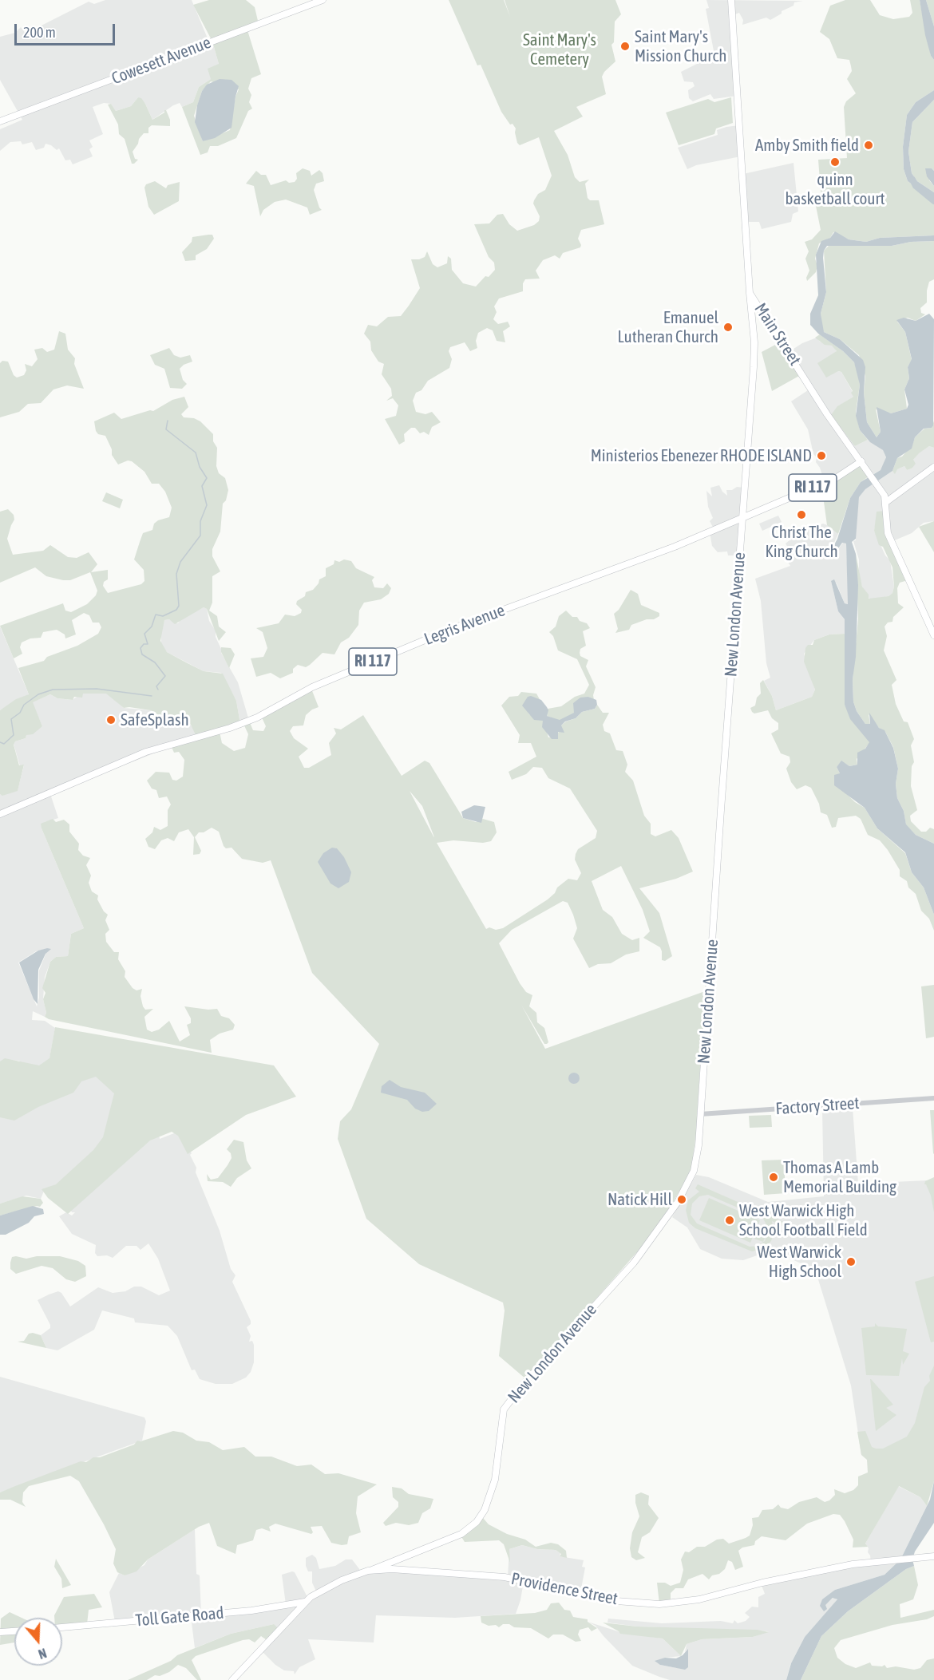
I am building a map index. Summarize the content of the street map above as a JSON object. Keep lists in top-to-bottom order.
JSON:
{
  "streets": {
    "main road": [
      "Cowesett Avenue",
      "Main Street",
      "RI 117",
      "New London Avenue",
      "Legris Avenue",
      "Providence Street",
      "Toll Gate Road"
    ],
    "street": ["Factory Street"]
  },
  "crossings": [
    ["Main Street", "New London Avenue"],
    ["Main Street", "Legris Avenue"],
    ["New London Avenue", "Legris Avenue"],
    ["New London Avenue", "Factory Street"],
    ["New London Avenue", "Providence Street"],
    ["Providence Street", "Toll Gate Road"]
  ],
  "parks": ["Saint Mary's Cemetery"],
  "places": [
    "Saint Mary's Mission Church",
    "Amby Smith field",
    "quinn basketball court",
    "Emanuel Lutheran Church",
    "Ministerios Ebenezer RHODE ISLAND",
    "Christ The King Church",
    "SafeSplash",
    "Thomas A Lamb Memorial Building",
    "Natick Hill",
    "West Warwick High School Football Field",
    "West Warwick High School"
  ],
  "scale_bar": "200 m",
  "north": "bottom"
}
